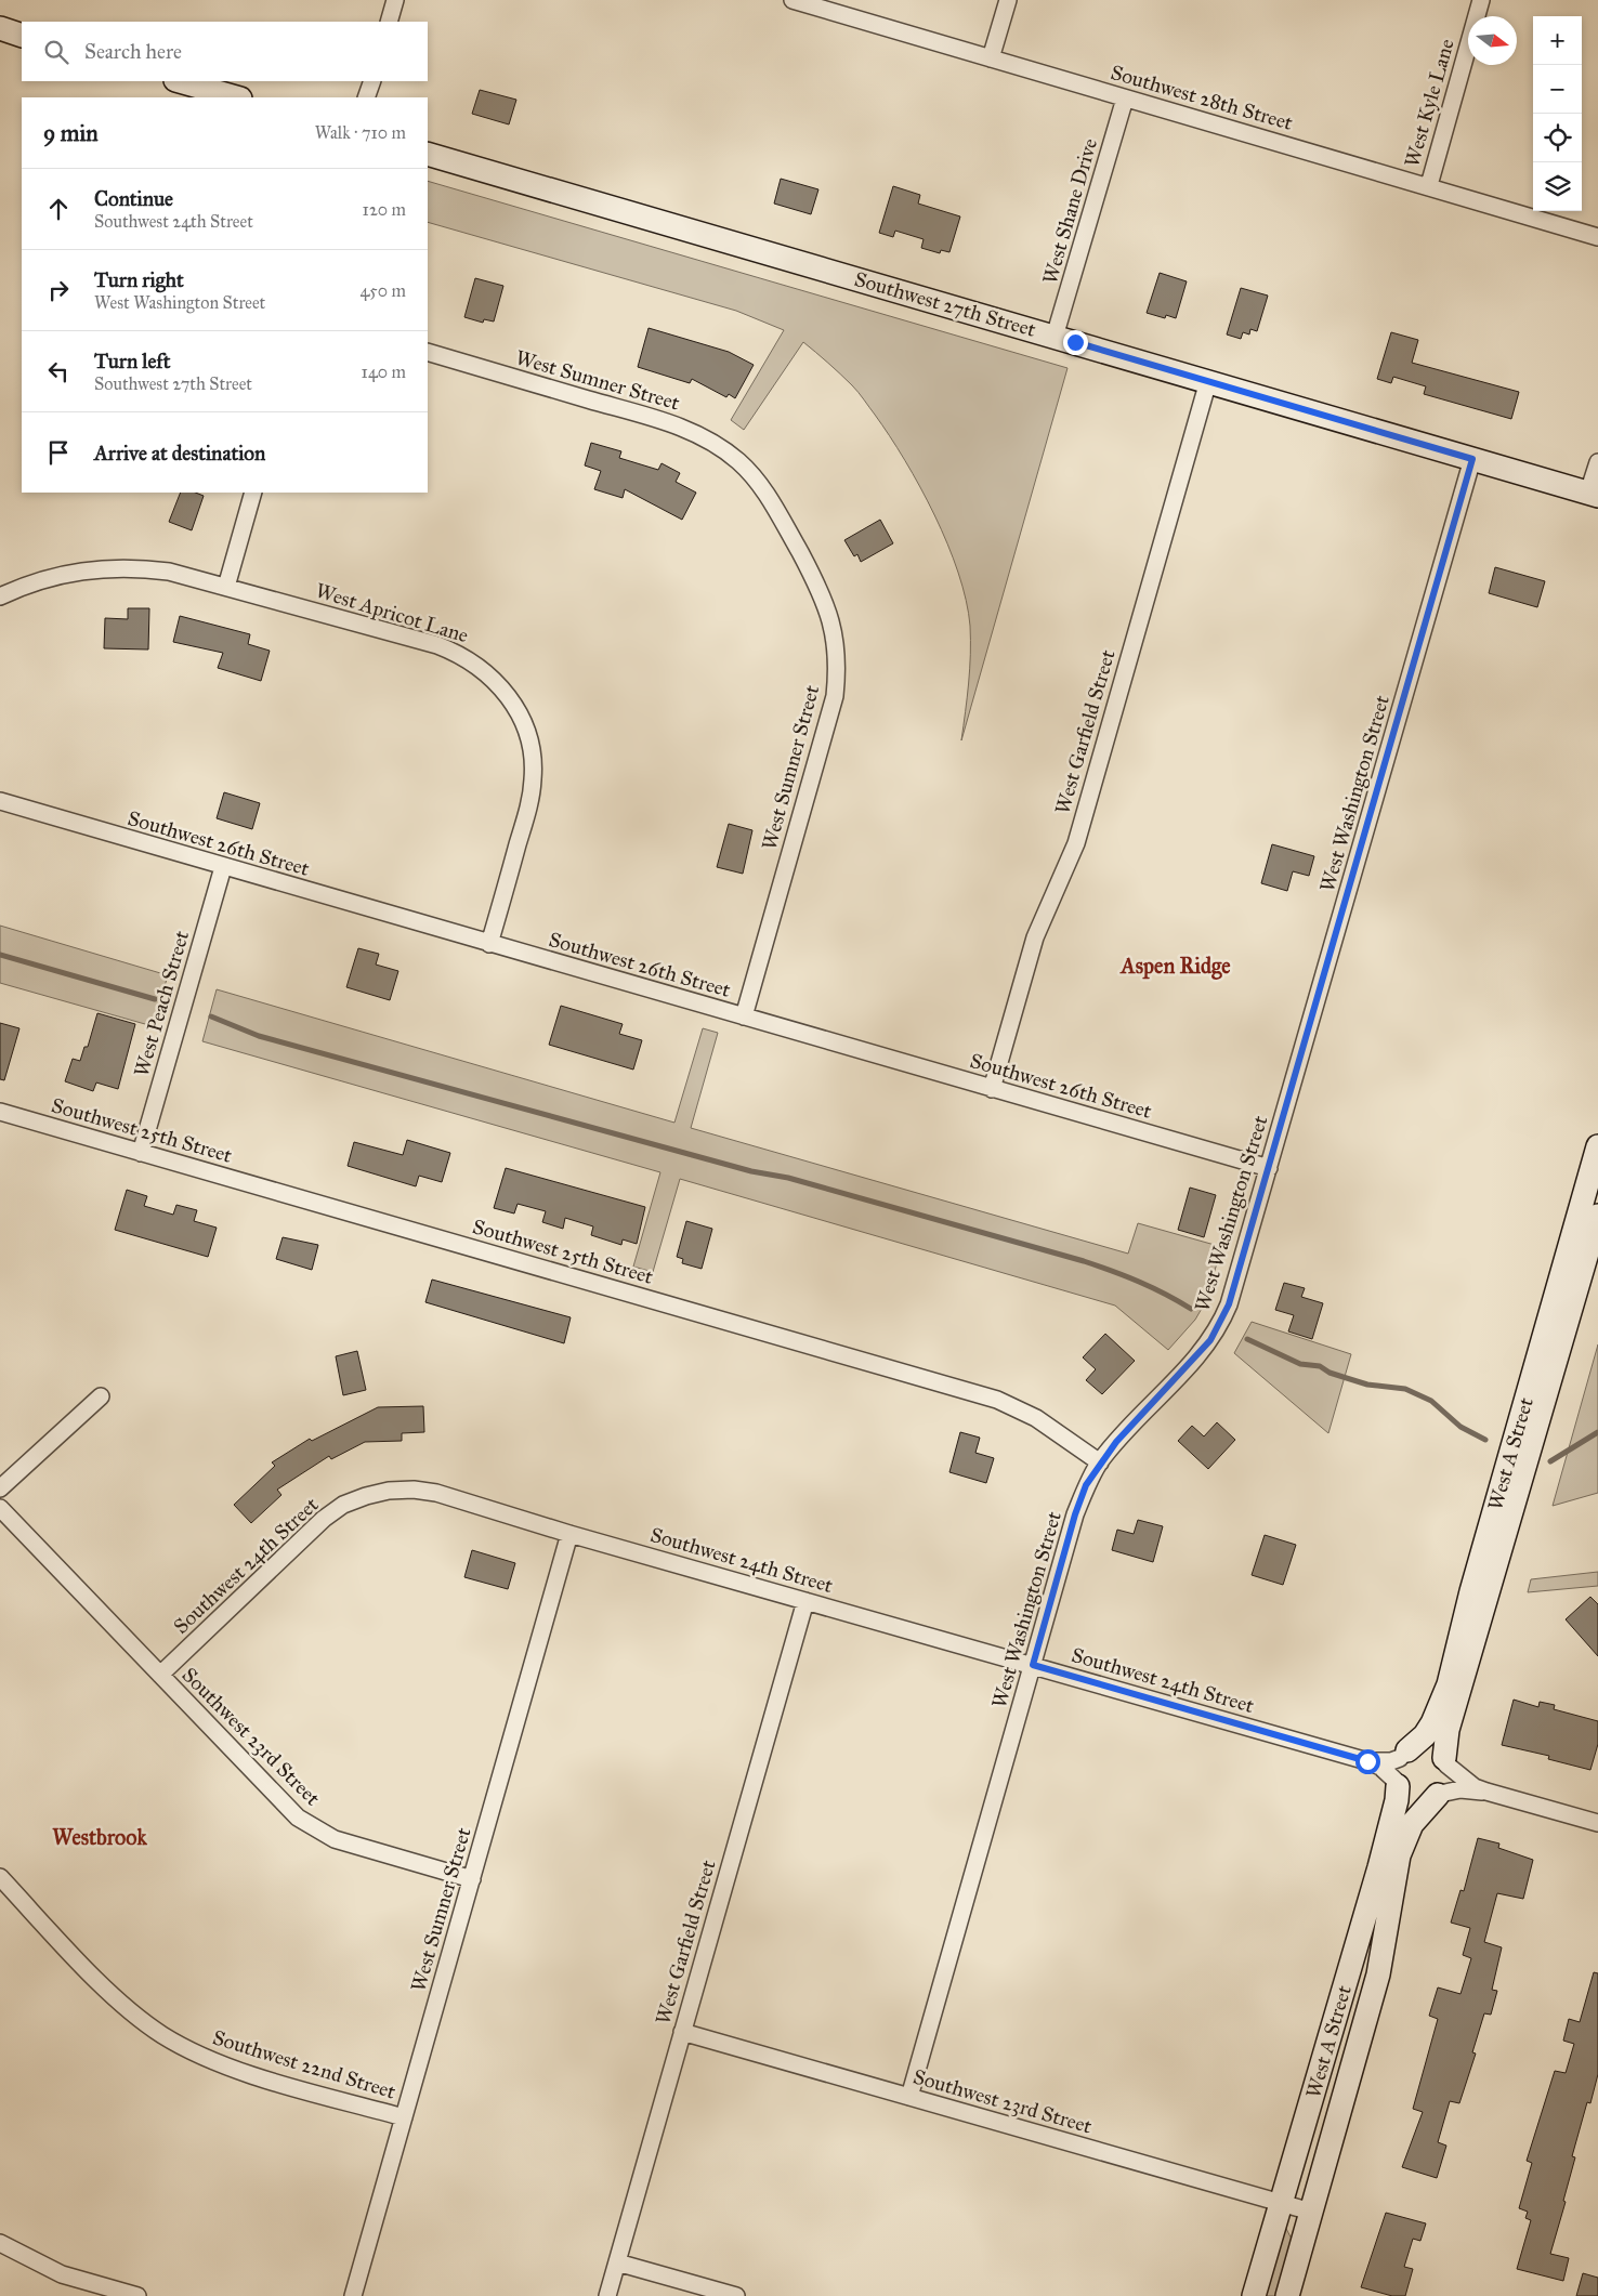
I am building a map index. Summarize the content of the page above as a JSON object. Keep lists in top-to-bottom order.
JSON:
{
  "streets": {
    "main road": ["Southwest 27th Street", "West A Street"],
    "street": [
      "Southwest 28th Street",
      "West Kyle Lane",
      "West Shane Drive",
      "West Sumner Street",
      "West Apricot Lane",
      "West Garfield Street",
      "West Washington Street",
      "Southwest 26th Street",
      "West Peach Street",
      "Southwest 25th Street",
      "Southwest 24th Street",
      "Southwest 23rd Street",
      "Southwest 22nd Street"
    ]
  },
  "crossings": [
    ["Southwest 28th Street", "West Kyle Lane"],
    ["Southwest 28th Street", "West Shane Drive"],
    ["West Shane Drive", "Southwest 27th Street"],
    ["Southwest 27th Street", "West Garfield Street"],
    ["Southwest 27th Street", "West Washington Street"],
    ["West Sumner Street", "Southwest 26th Street"],
    ["West Sumner Street", "Southwest 24th Street"],
    ["West Sumner Street", "Southwest 23rd Street"],
    ["West Sumner Street", "Southwest 22nd Street"],
    ["West Apricot Lane", "Southwest 26th Street"],
    ["West Garfield Street", "Southwest 26th Street"],
    ["West Garfield Street", "Southwest 24th Street"],
    ["West Garfield Street", "Southwest 23rd Street"],
    ["West Washington Street", "Southwest 26th Street"],
    ["West Washington Street", "Southwest 25th Street"],
    ["West Washington Street", "Southwest 24th Street"],
    ["West Washington Street", "Southwest 23rd Street"],
    ["Southwest 26th Street", "West Peach Street"],
    ["West Peach Street", "Southwest 25th Street"],
    ["West A Street", "Southwest 24th Street"],
    ["West A Street", "Southwest 23rd Street"],
    ["Southwest 24th Street", "Southwest 23rd Street"]
  ],
  "districts": ["Aspen Ridge", "Westbrook"],
  "north": "right",
  "page": {
    "map_buttons": ["+", "−"],
    "search": "Search here",
    "heading": ["9 min", "Walk · 710 m"],
    "list": [
      ["Continue", "Southwest 24th Street", "120 m"],
      ["Turn right", "West Washington Street", "450 m"],
      ["Turn left", "Southwest 27th Street", "140 m"],
      "Arrive at destination"
    ]
  }
}
